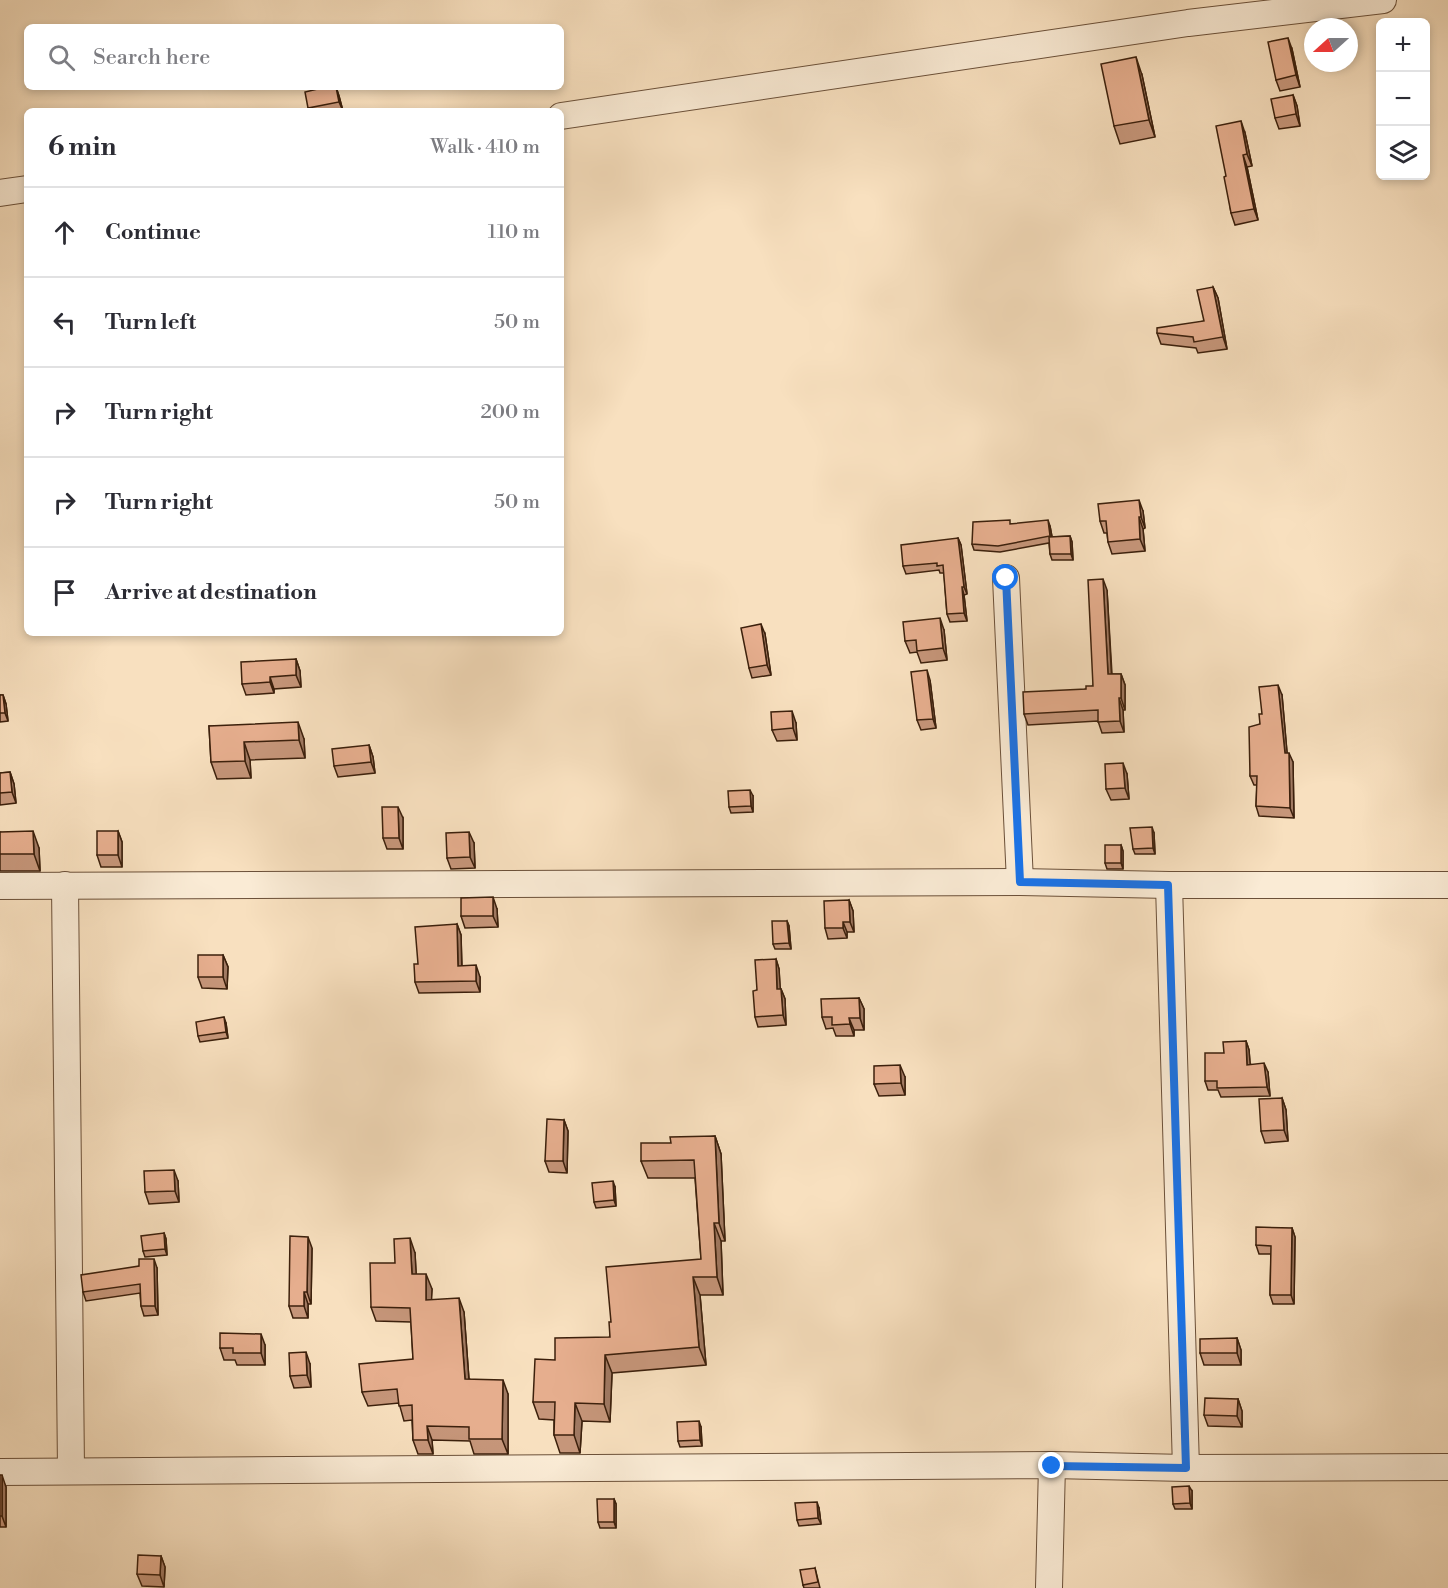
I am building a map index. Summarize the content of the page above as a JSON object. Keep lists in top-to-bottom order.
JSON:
{
  "north": "left",
  "page": {
    "map_buttons": ["+", "−"],
    "search": "Search here",
    "heading": ["6 min", "Walk · 410 m"],
    "list": [
      ["Continue", "110 m"],
      ["Turn left", "50 m"],
      ["Turn right", "200 m"],
      ["Turn right", "50 m"],
      "Arrive at destination"
    ]
  }
}
